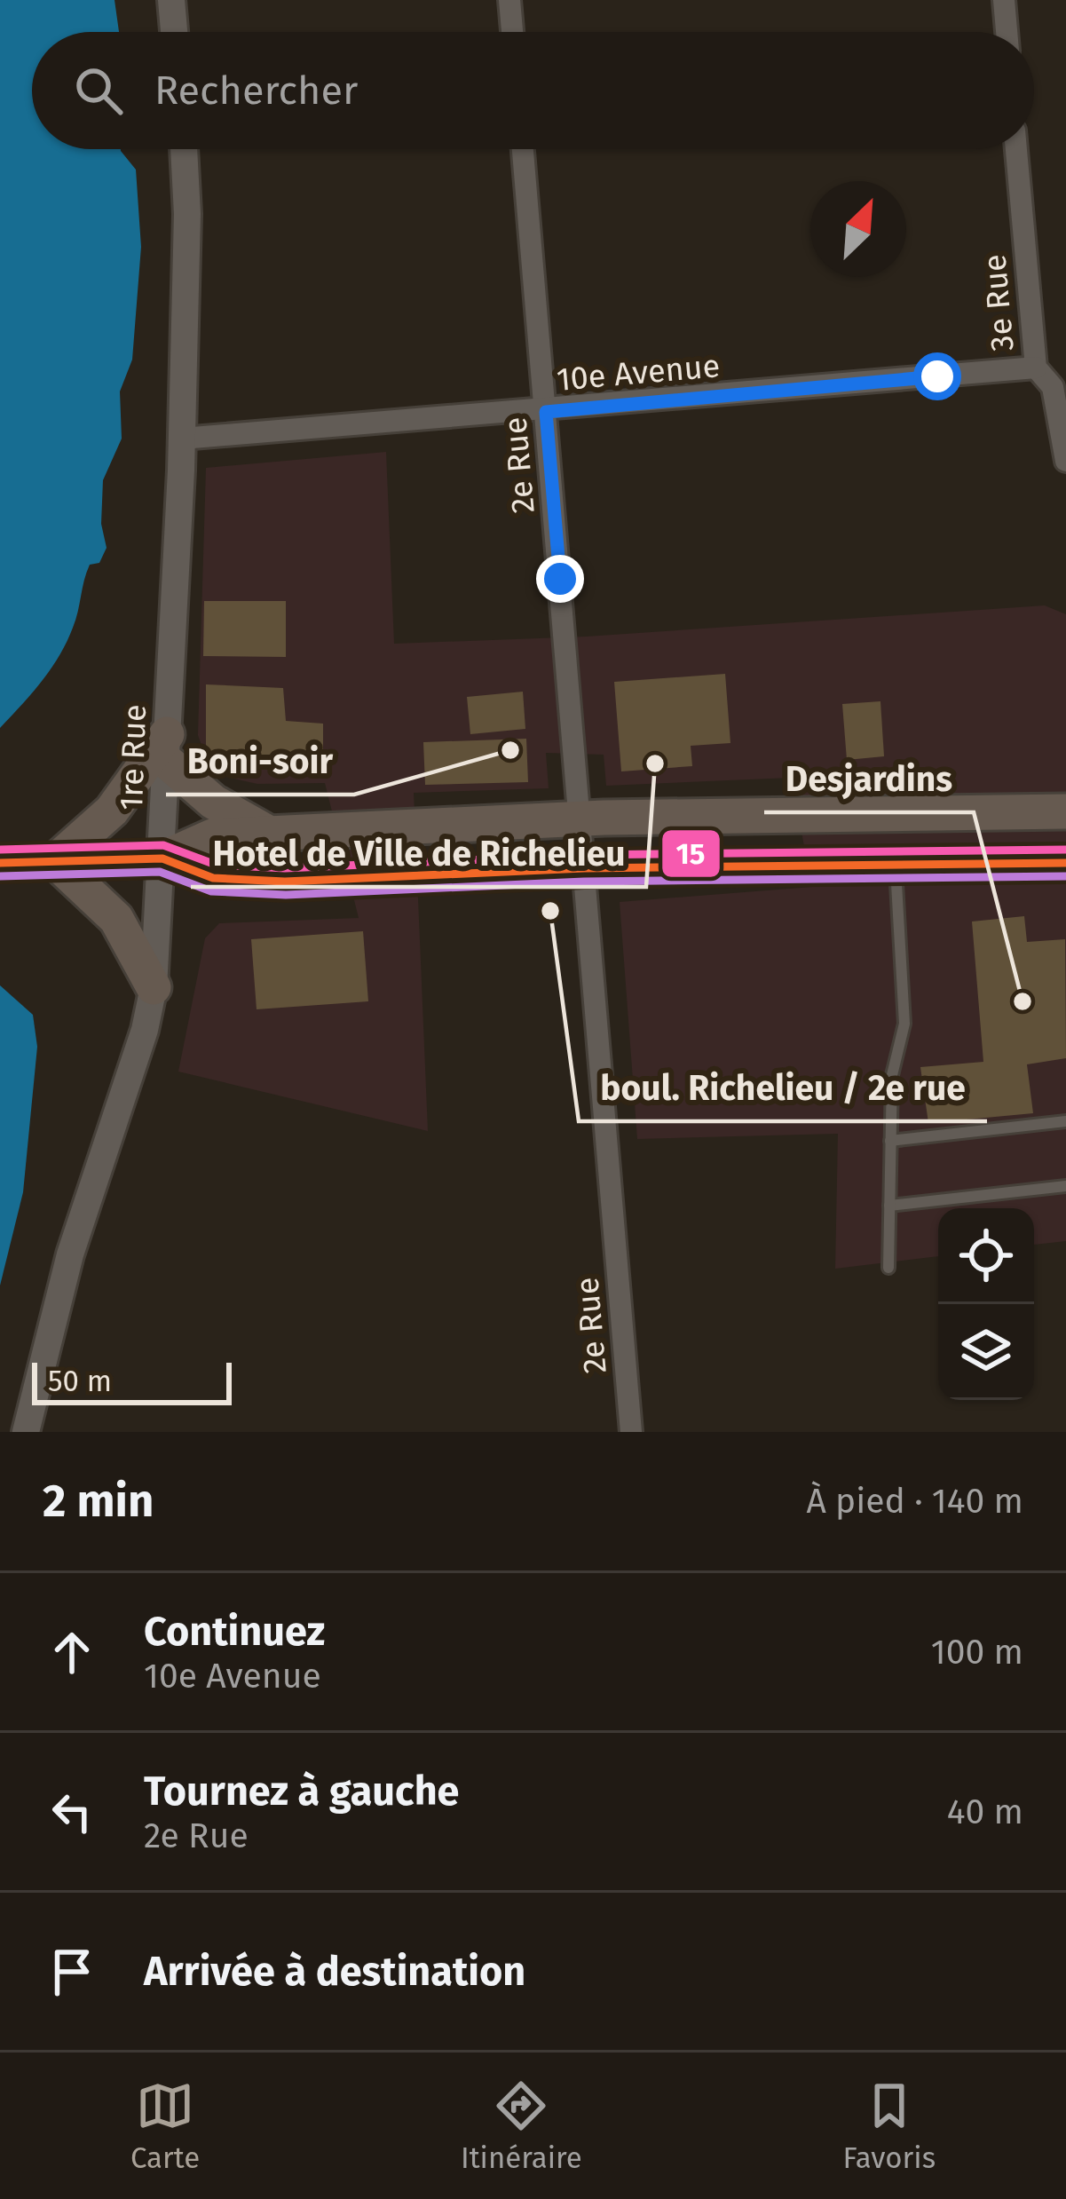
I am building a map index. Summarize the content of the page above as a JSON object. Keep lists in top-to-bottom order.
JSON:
{
  "streets": {
    "street": [
      "3e Rue",
      "10e Avenue",
      "2e Rue",
      "1re Rue"
    ]
  },
  "crossings": [
    ["3e Rue", "10e Avenue"],
    ["10e Avenue", "2e Rue"],
    ["10e Avenue", "1re Rue"]
  ],
  "places": [
    "Boni-soir",
    "Hotel de Ville de Richelieu",
    "boul. Richelieu / 2e rue",
    "Desjardins"
  ],
  "lines": ["transit line 15"],
  "scale_bar": "50 m",
  "north": "top right",
  "page": {
    "search": "Rechercher",
    "scale": "50 m",
    "heading": ["2 min", "À pied · 140 m"],
    "list": [
      ["Continuez", "10e Avenue", "100 m"],
      ["Tournez à gauche", "2e Rue", "40 m"],
      "Arrivée à destination"
    ],
    "nav": ["Carte", "Itinéraire", "Favoris"]
  }
}
